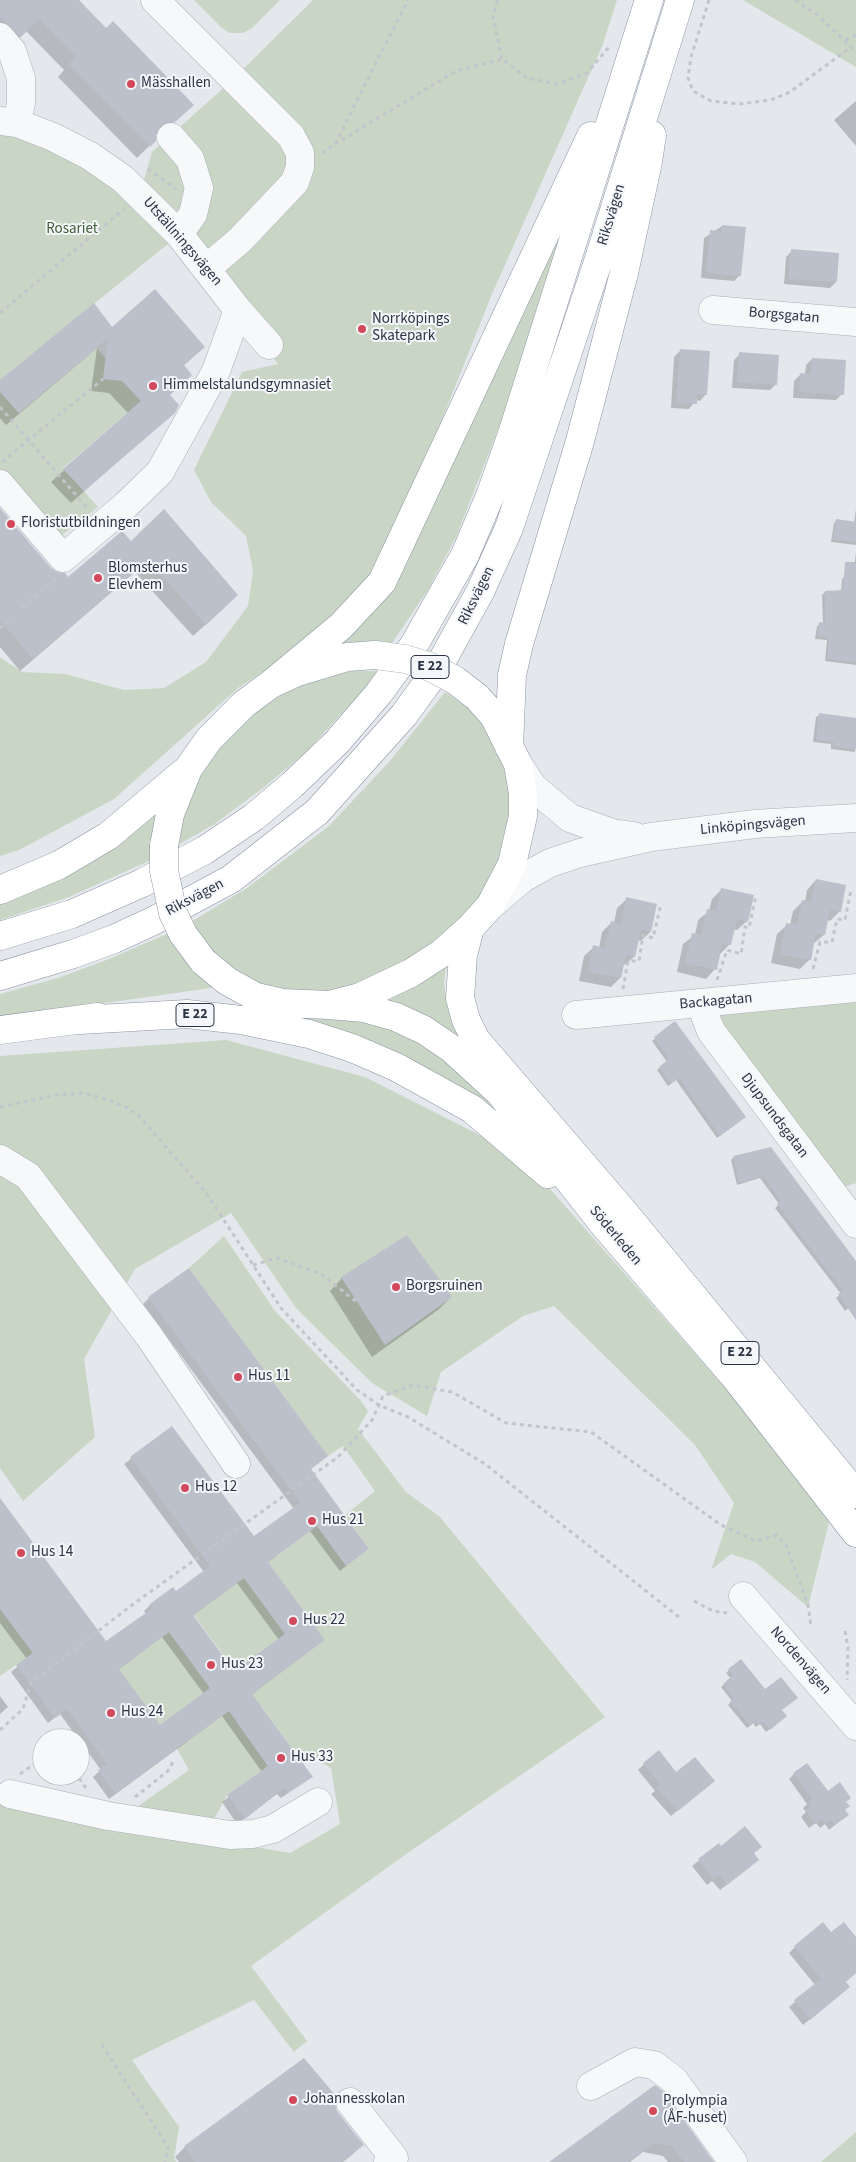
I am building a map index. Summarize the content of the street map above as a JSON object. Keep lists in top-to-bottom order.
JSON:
{
  "streets": {
    "highway": ["Riksvägen", "E 22", "Söderleden"],
    "street": [
      "Utställningsvägen",
      "Borgsgatan",
      "Linköpingsvägen",
      "Backagatan",
      "Djupsundsgatan",
      "Nordenvägen"
    ]
  },
  "crossings": [
    ["E 22", "Linköpingsvägen"],
    ["E 22", "Söderleden"],
    ["Backagatan", "Djupsundsgatan"]
  ],
  "parks": ["Rosariet"],
  "places": [
    "Mässhallen",
    "Norrköpings Skatepark",
    "Himmelstalundsgymnasiet",
    "Floristutbildningen",
    "Blomsterhus Elevhem",
    "Borgsruinen",
    "Hus 11",
    "Hus 12",
    "Hus 21",
    "Hus 14",
    "Hus 22",
    "Hus 23",
    "Hus 24",
    "Hus 33",
    "Johannesskolan",
    "Prolympia (ÅF-huset)"
  ]
}
